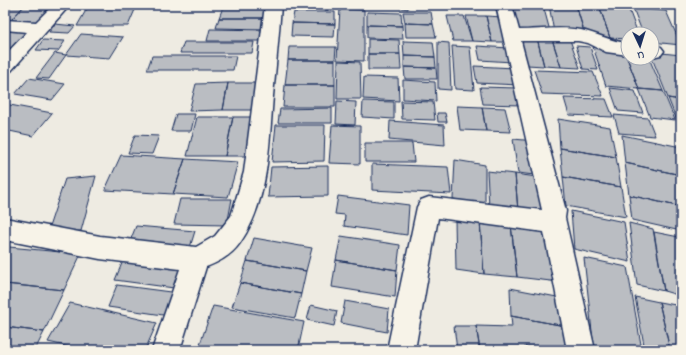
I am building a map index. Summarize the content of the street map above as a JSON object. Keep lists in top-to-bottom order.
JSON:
{
  "north": "bottom"
}
